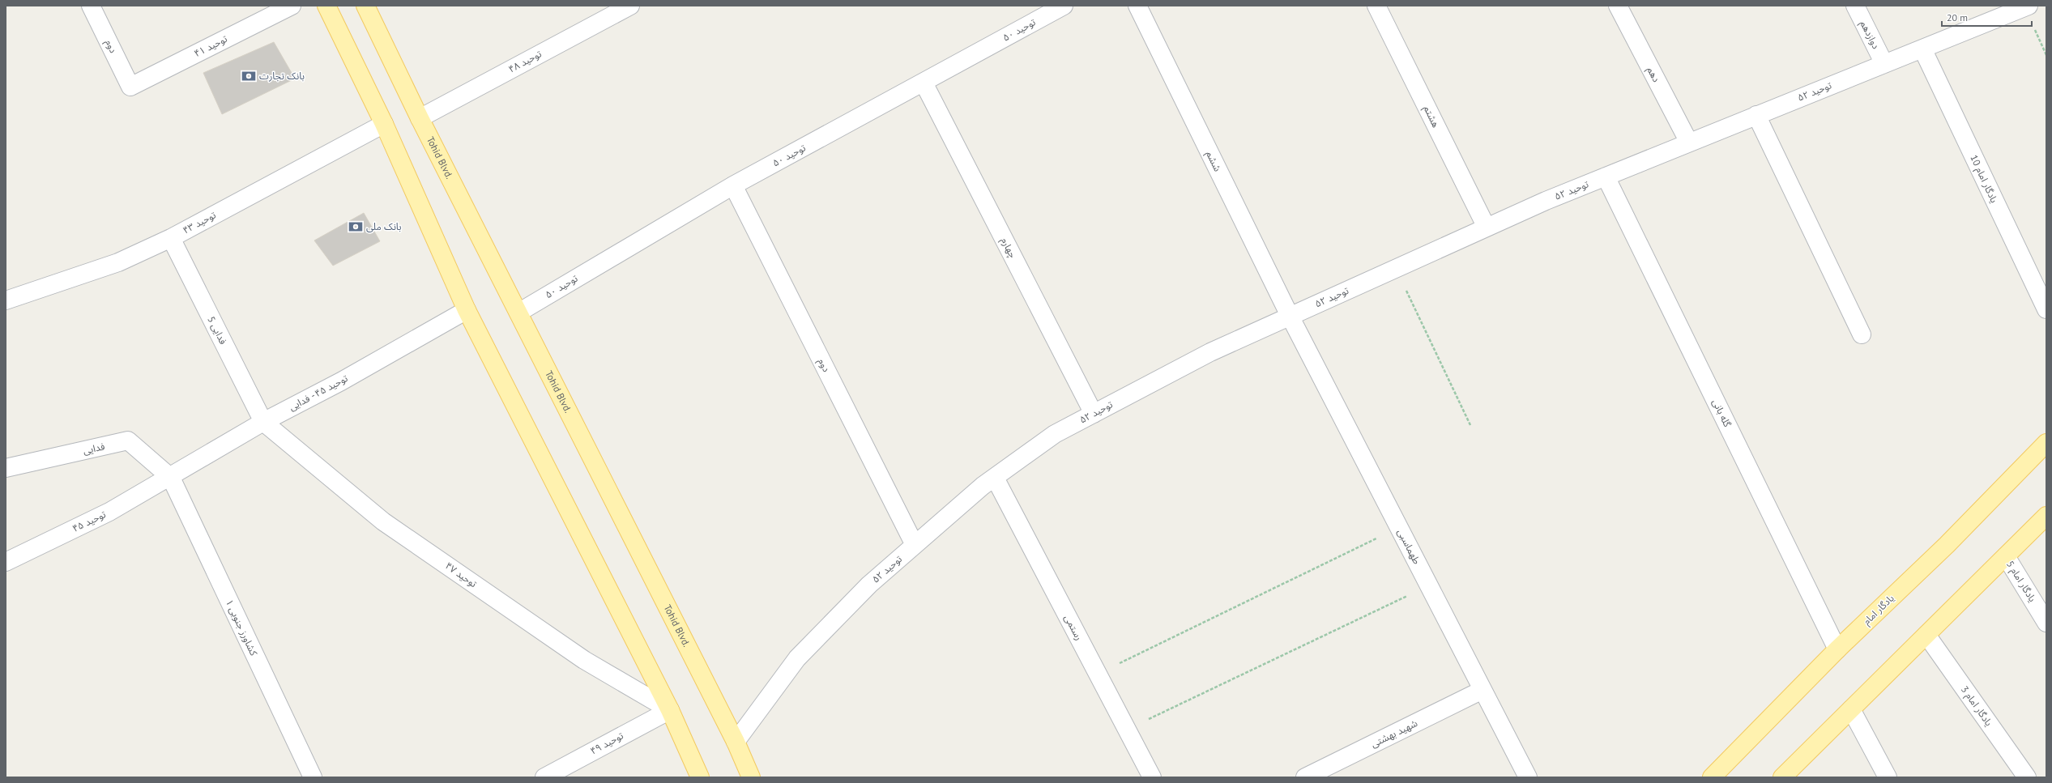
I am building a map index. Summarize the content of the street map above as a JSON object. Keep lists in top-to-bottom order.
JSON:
{
  "streets": {
    "main road": ["Tohid Blvd.", "یادگار امام"],
    "street": [
      "توحید ۵۰",
      "دوازدهم",
      "دوم",
      "توحید ۴۱",
      "توحید ۴۸",
      "دهم",
      "توحید ۵۲",
      "هشتم",
      "ششم",
      "یادگار امام 10",
      "توحید ۴۳",
      "چهارم",
      "فدایی 5",
      "توحید ۴۵ - فدایی",
      "گله بانی",
      "فدایی",
      "توحید ۴۵",
      "طهماسبی",
      "توحید ۴۷",
      "یادگار امام 5",
      "کشاورز جنوبی ۱",
      "رستمی",
      "یادگار امام 3",
      "شهید بهشتی",
      "توحید ۴۹"
    ]
  },
  "crossings": [
    ["توحید ۵۰", "دوم"],
    ["توحید ۵۰", "Tohid Blvd."],
    ["توحید ۵۰", "چهارم"],
    ["دوازدهم", "توحید ۵۲"],
    ["دوم", "توحید ۴۱"],
    ["دوم", "توحید ۵۲"],
    ["توحید ۴۸", "Tohid Blvd."],
    ["دهم", "توحید ۵۲"],
    ["توحید ۵۲", "هشتم"],
    ["توحید ۵۲", "Tohid Blvd."],
    ["توحید ۵۲", "ششم"],
    ["توحید ۵۲", "یادگار امام 10"],
    ["توحید ۵۲", "چهارم"],
    ["توحید ۵۲", "گله بانی"],
    ["توحید ۵۲", "طهماسبی"],
    ["توحید ۵۲", "رستمی"],
    ["ششم", "طهماسبی"],
    ["توحید ۴۳", "فدایی 5"],
    ["فدایی 5", "توحید ۴۵ - فدایی"],
    ["فدایی 5", "توحید ۴۷"],
    ["توحید ۴۵ - فدایی", "فدایی"],
    ["توحید ۴۵ - فدایی", "توحید ۴۵"],
    ["توحید ۴۵ - فدایی", "توحید ۴۷"],
    ["توحید ۴۵ - فدایی", "کشاورز جنوبی ۱"],
    ["گله بانی", "یادگار امام"],
    ["فدایی", "توحید ۴۵"],
    ["فدایی", "کشاورز جنوبی ۱"],
    ["توحید ۴۵", "کشاورز جنوبی ۱"],
    ["طهماسبی", "شهید بهشتی"],
    ["توحید ۴۷", "توحید ۴۹"]
  ],
  "places": {
    "bank": ["بانک تجارت", "بانک ملی"]
  },
  "scale_bar": "20 m"
}
